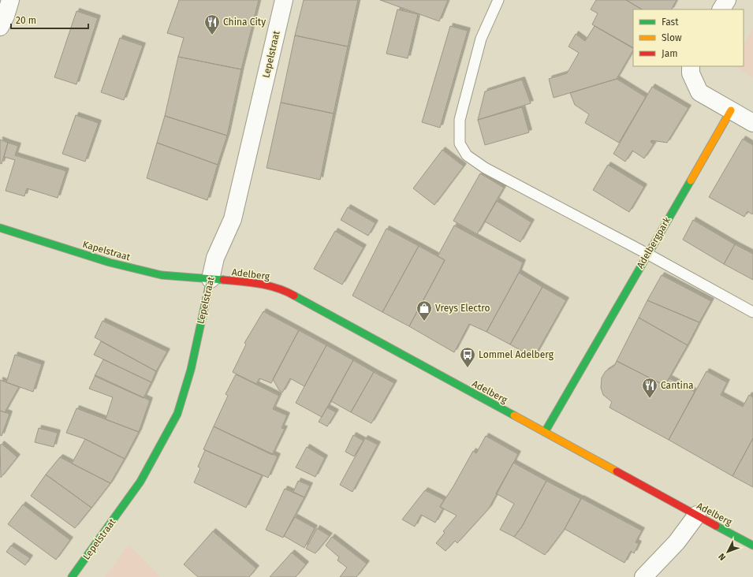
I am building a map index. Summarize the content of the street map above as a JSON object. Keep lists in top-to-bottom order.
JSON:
{
  "streets": {
    "main road": [
      "Lepelstraat",
      "Adelbergpark",
      "Kapelstraat",
      "Adelberg"
    ]
  },
  "crossings": [
    ["Lepelstraat", "Kapelstraat"],
    ["Lepelstraat", "Adelberg"],
    ["Adelbergpark", "Adelberg"],
    ["Kapelstraat", "Adelberg"]
  ],
  "places": {
    "restaurant": ["China City", "Cantina"],
    "shop": ["Vreys Electro"],
    "bus stop": ["Lommel Adelberg"]
  },
  "legend": ["Fast", "Slow", "Jam"],
  "scale_bar": "20 m",
  "north": "bottom left"
}
